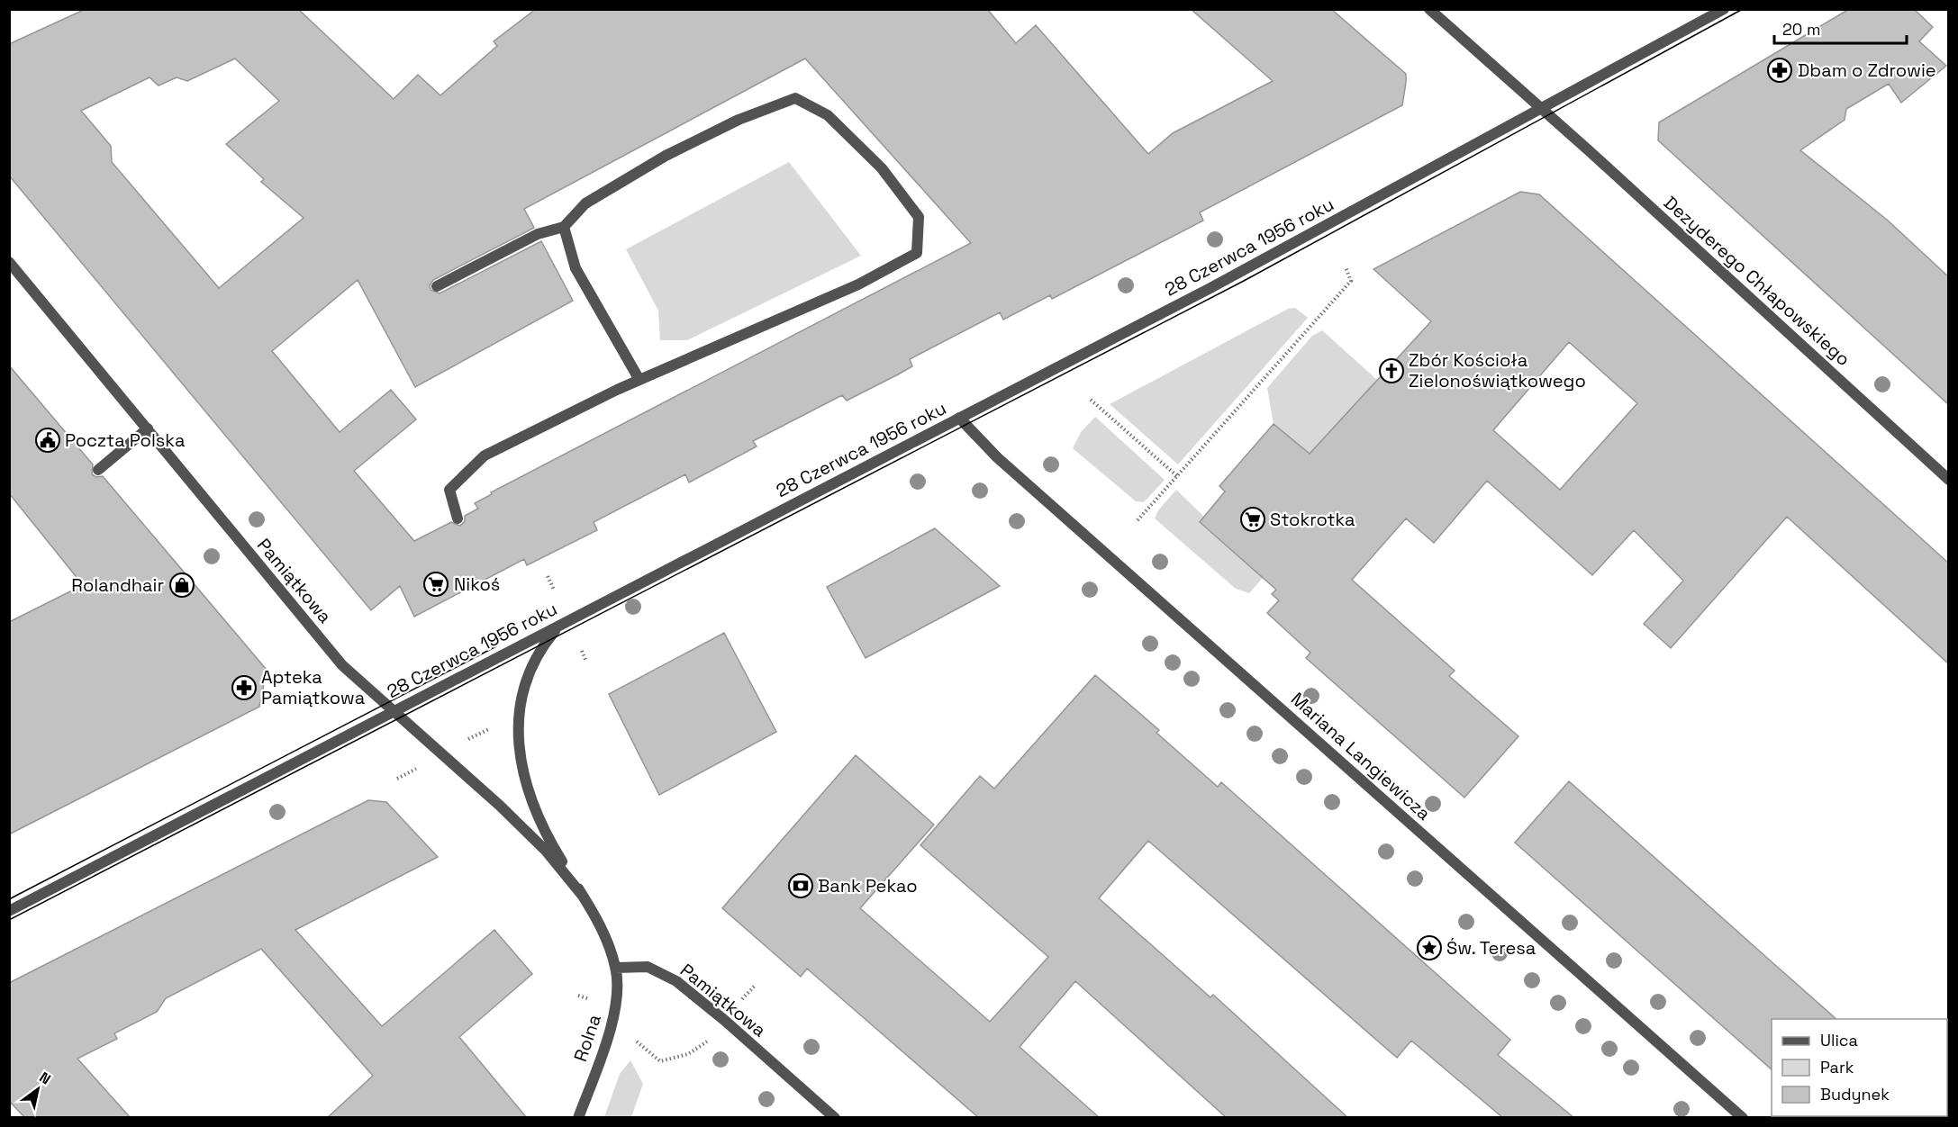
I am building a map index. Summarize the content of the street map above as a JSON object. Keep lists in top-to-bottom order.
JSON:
{
  "streets": {
    "street": [
      "28 Czerwca 1956 roku",
      "Dezyderego Chłapowskiego",
      "Pamiątkowa",
      "Mariana Langiewicza",
      "Rolna"
    ]
  },
  "crossings": [
    ["28 Czerwca 1956 roku", "Dezyderego Chłapowskiego"],
    ["28 Czerwca 1956 roku", "Pamiątkowa"],
    ["28 Czerwca 1956 roku", "Mariana Langiewicza"],
    ["Pamiątkowa", "Rolna"]
  ],
  "places": {
    "pharmacy": ["Dbam o Zdrowie", "Apteka Pamiątkowa"],
    "church": ["Zbór Kościoła Zielonoświątkowego"],
    "public building": ["Poczta Polska"],
    "supermarket": ["Stokrotka", "Nikoś"],
    "shop": ["Rolandhair"],
    "bank": ["Bank Pekao"],
    "place": ["Św. Teresa"]
  },
  "legend": ["Ulica", "Park", "Budynek"],
  "scale_bar": "20 m",
  "north": "top right"
}
